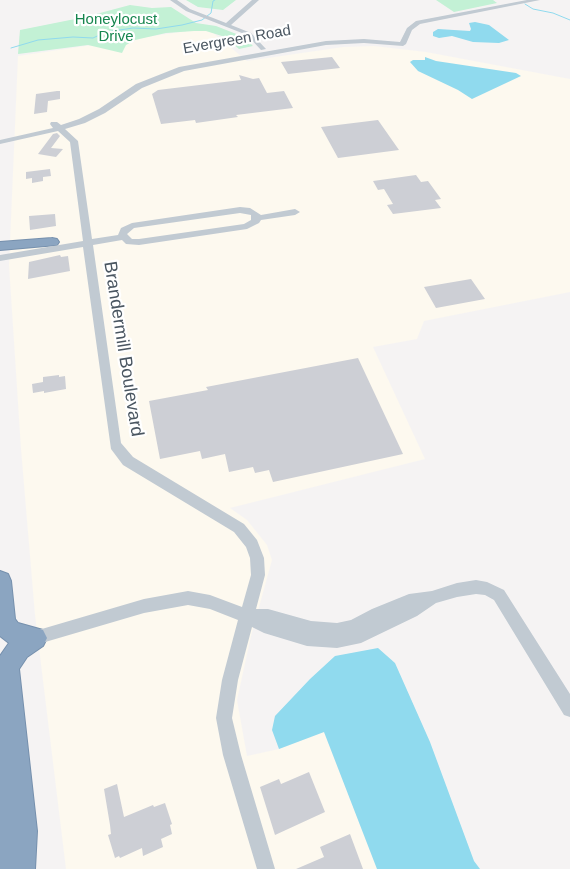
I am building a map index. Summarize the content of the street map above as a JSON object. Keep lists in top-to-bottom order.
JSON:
{
  "streets": {
    "street": ["Evergreen Road", "Brandermill Boulevard"]
  },
  "crossings": [
    ["Evergreen Road", "Brandermill Boulevard"]
  ],
  "parks": ["Honeylocust Drive"]
}
